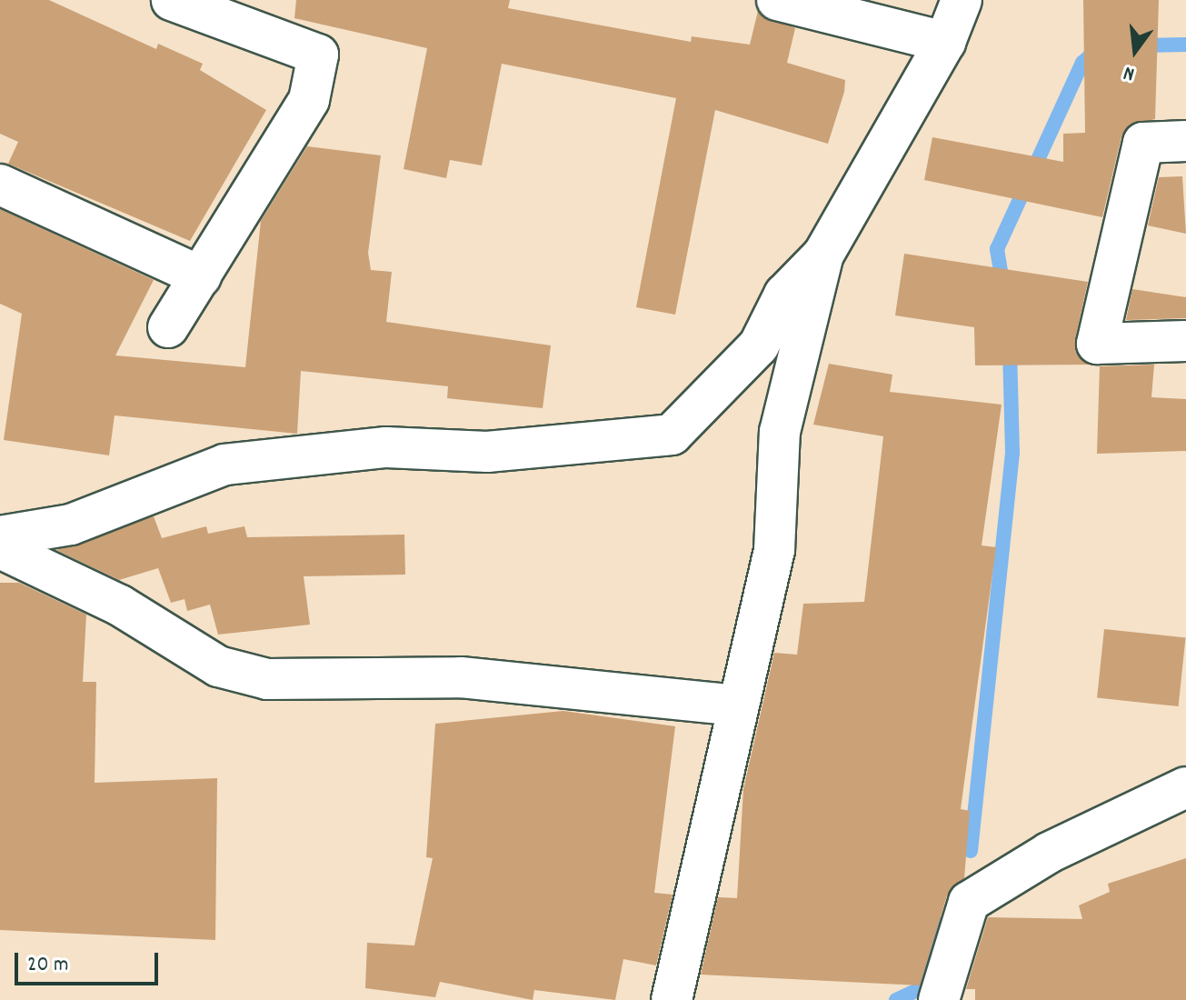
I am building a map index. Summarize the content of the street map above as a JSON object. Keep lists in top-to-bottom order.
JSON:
{
  "scale_bar": "20 m",
  "north": "bottom"
}
